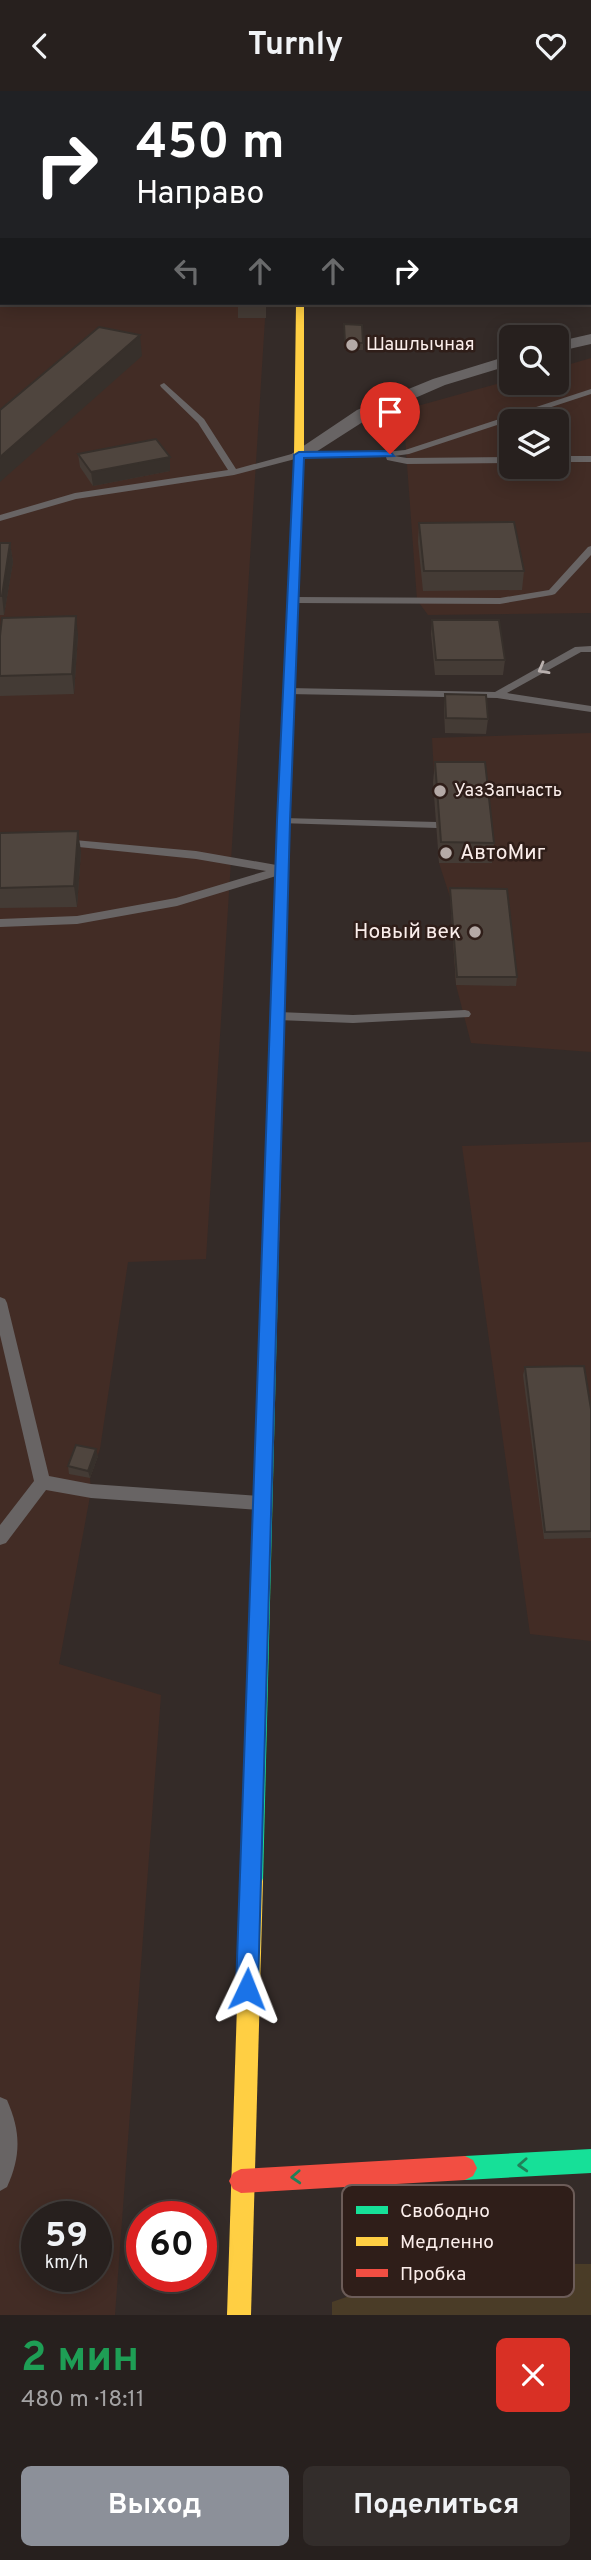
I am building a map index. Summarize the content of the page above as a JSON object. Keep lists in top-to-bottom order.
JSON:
{
  "places": [
    "Шашлычная",
    "УазЗапчасть",
    "АвтоМиг",
    "Новый век"
  ],
  "legend": ["Свободно", "Медленно", "Пробка"],
  "page": {
    "header": "Turnly",
    "turn": ["450 m", "Направо"],
    "speed": "59 km/h",
    "limit": "60",
    "heading": ["2 мин", "480 m · 18:11"],
    "buttons": ["Выход", "Поделиться"]
  }
}
